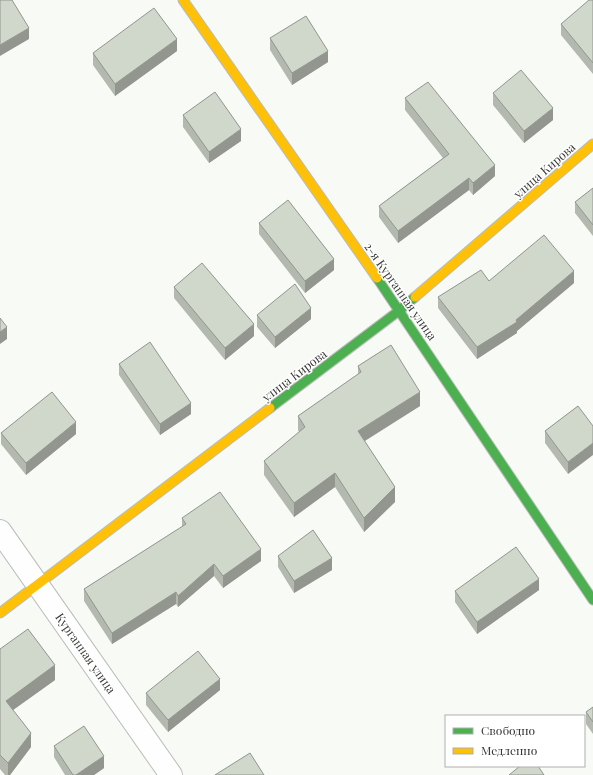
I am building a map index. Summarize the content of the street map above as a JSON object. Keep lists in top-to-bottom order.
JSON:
{
  "streets": {
    "street": ["улица Кирова", "2-я Курганная улица", "Курганная улица"]
  },
  "crossings": [
    ["улица Кирова", "2-я Курганная улица"],
    ["улица Кирова", "Курганная улица"]
  ],
  "legend": ["Свободно", "Медленно"]
}
